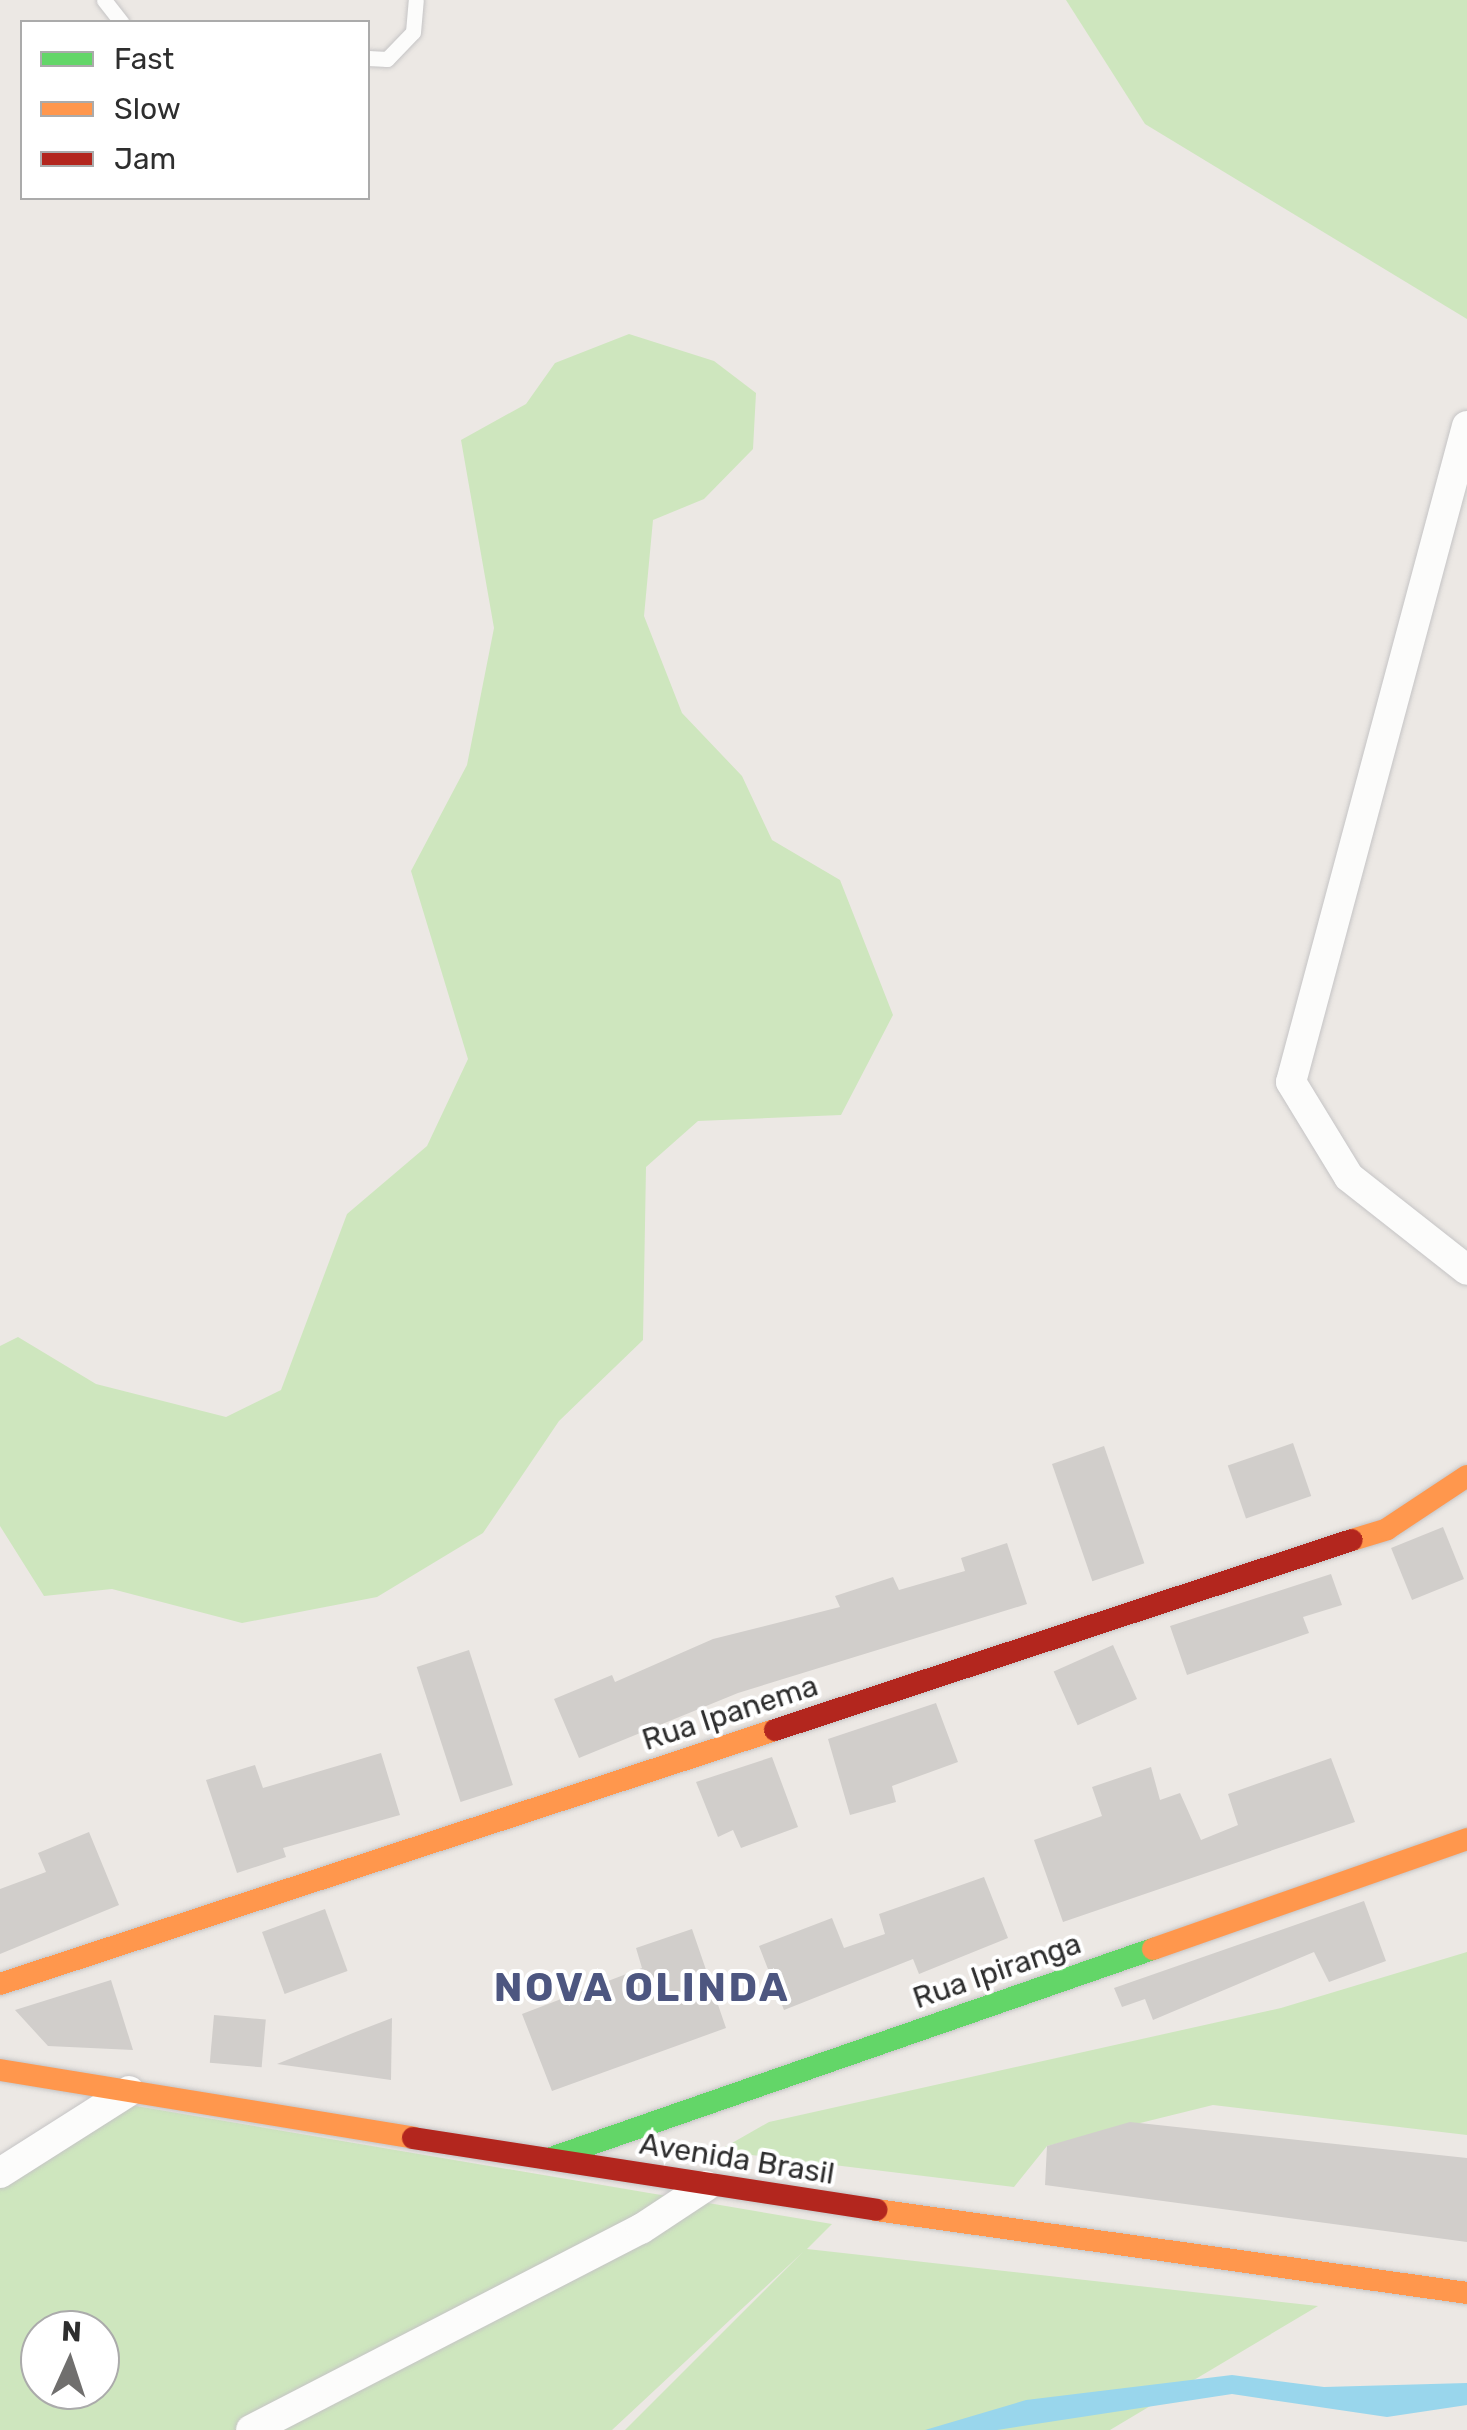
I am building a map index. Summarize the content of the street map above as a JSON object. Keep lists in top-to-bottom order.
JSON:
{
  "streets": {
    "street": ["Rua Ipanema", "Rua Ipiranga", "Avenida Brasil"]
  },
  "crossings": [
    ["Rua Ipiranga", "Avenida Brasil"]
  ],
  "districts": ["NOVA OLINDA"],
  "legend": ["Fast", "Slow", "Jam"],
  "north": "top"
}
